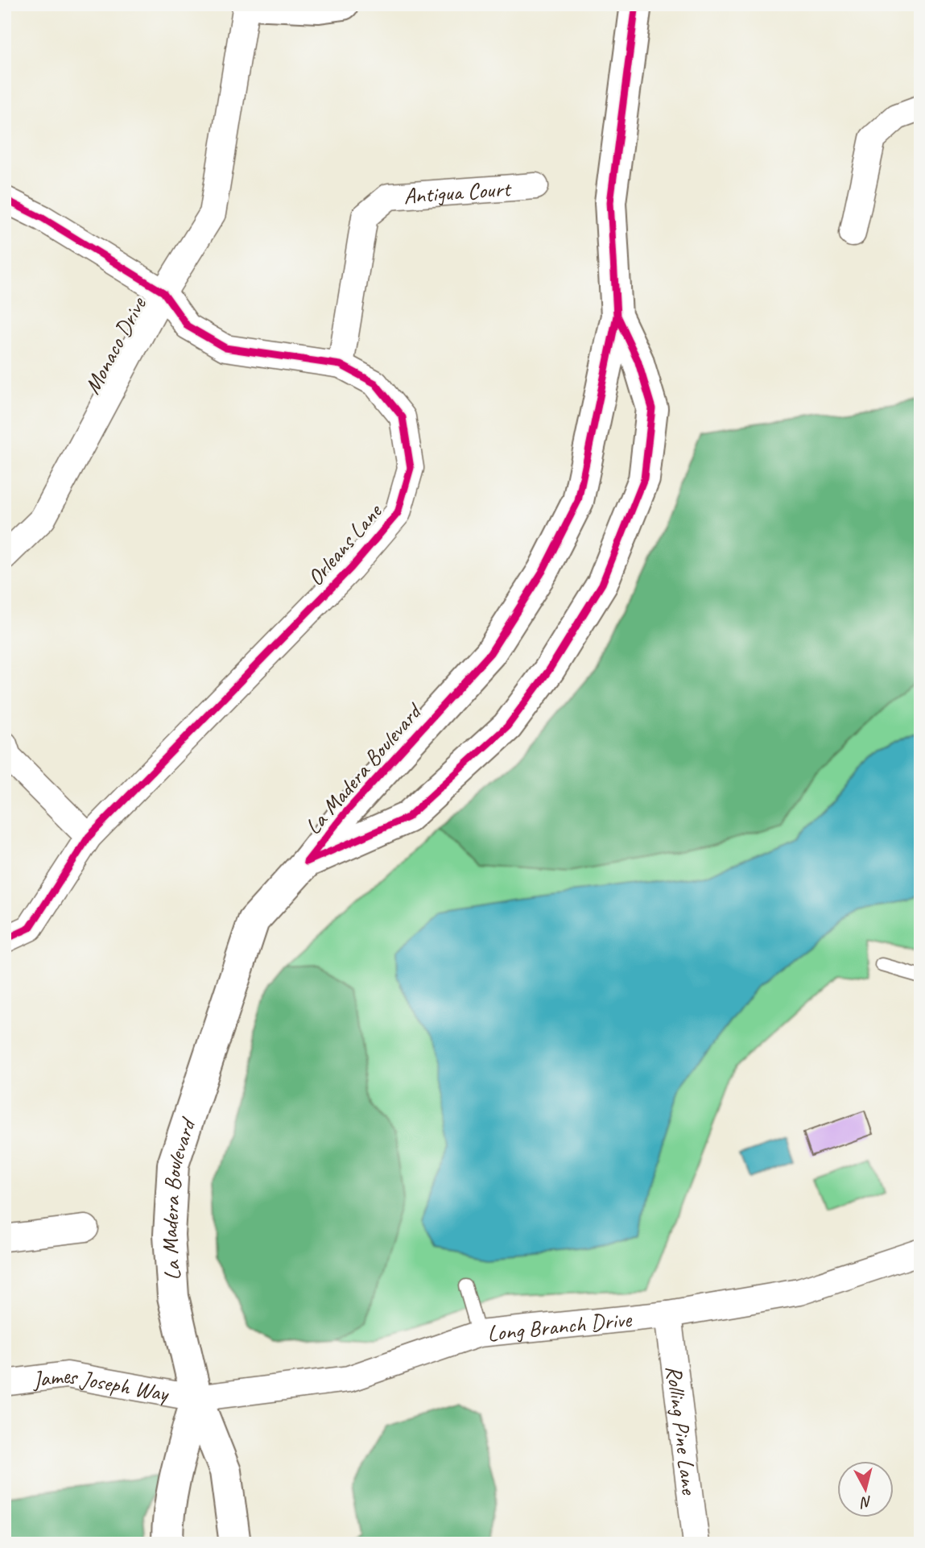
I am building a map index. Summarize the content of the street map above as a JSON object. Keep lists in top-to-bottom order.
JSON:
{
  "streets": {
    "street": [
      "Antigua Court",
      "Monaco Drive",
      "Orleans Lane",
      "La Madera Boulevard",
      "Long Branch Drive",
      "James Joseph Way",
      "Rolling Pine Lane"
    ]
  },
  "crossings": [
    ["Antigua Court", "Orleans Lane"],
    ["Monaco Drive", "Orleans Lane"],
    ["La Madera Boulevard", "Long Branch Drive"],
    ["La Madera Boulevard", "James Joseph Way"],
    ["Long Branch Drive", "James Joseph Way"],
    ["Long Branch Drive", "Rolling Pine Lane"]
  ],
  "north": "bottom"
}
